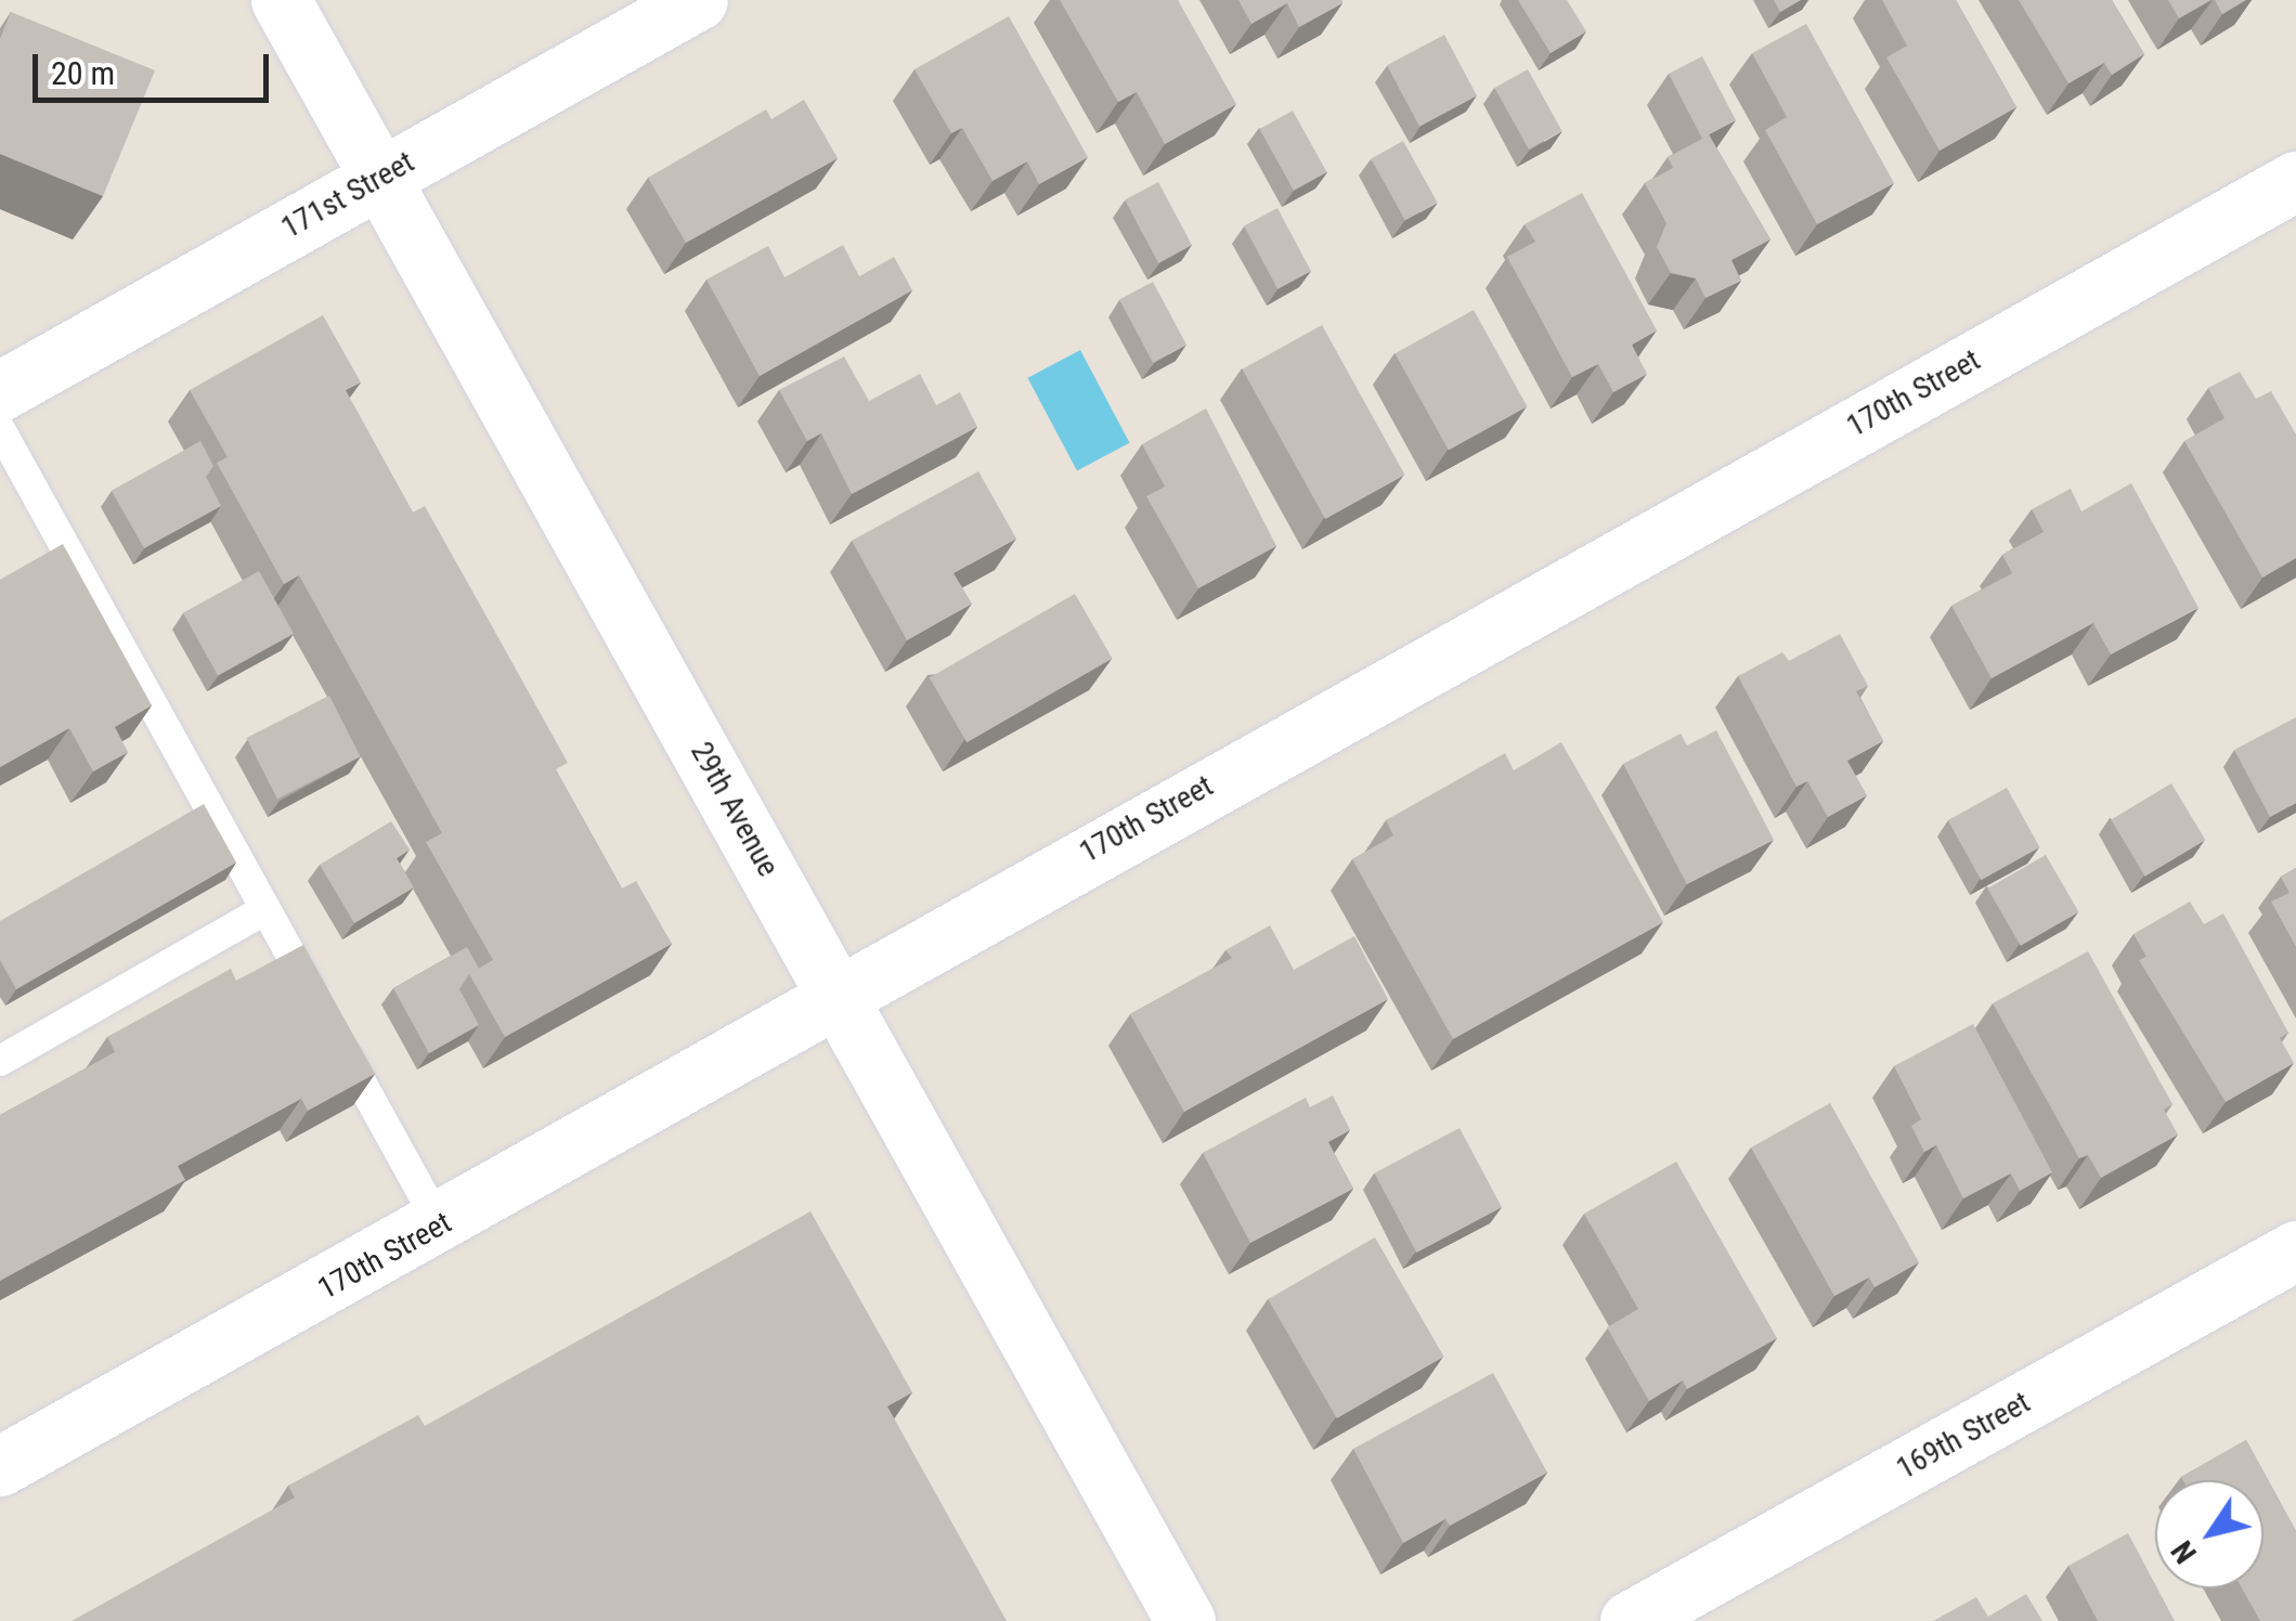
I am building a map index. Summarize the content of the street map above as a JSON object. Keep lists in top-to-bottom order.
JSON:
{
  "streets": {
    "street": [
      "171st Street",
      "170th Street",
      "29th Avenue",
      "169th Street"
    ]
  },
  "crossings": [
    ["171st Street", "29th Avenue"],
    ["170th Street", "29th Avenue"]
  ],
  "scale_bar": "20 m",
  "north": "bottom left"
}
